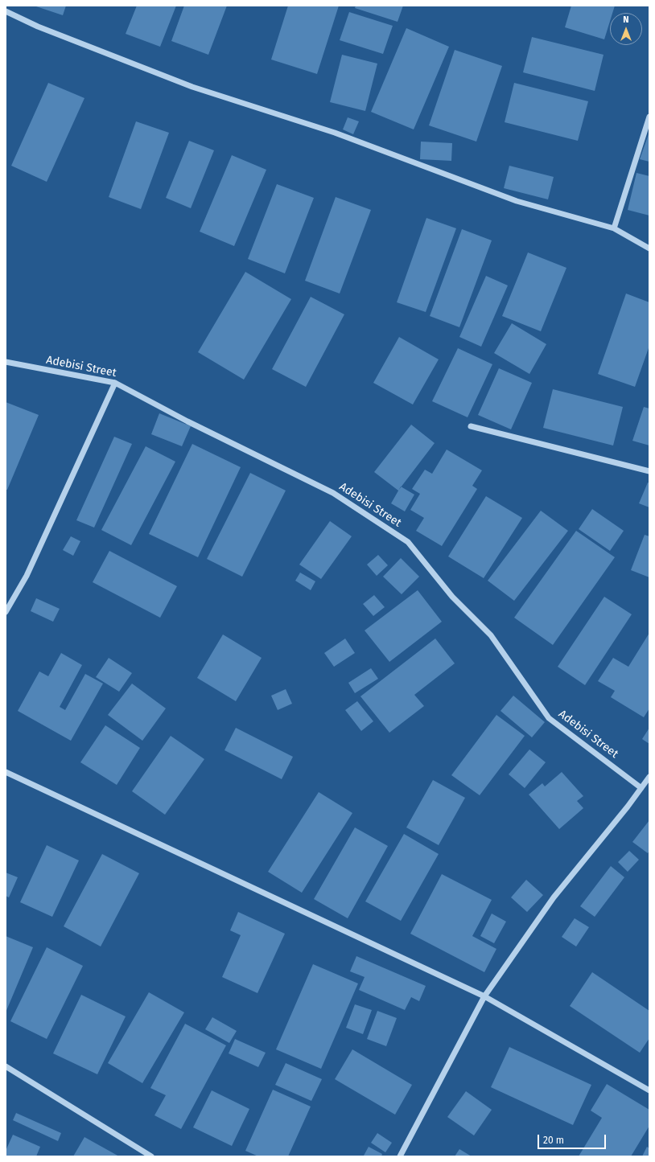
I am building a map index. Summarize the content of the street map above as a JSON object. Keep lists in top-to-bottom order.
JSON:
{
  "streets": {
    "street": ["Adebisi Street"]
  },
  "scale_bar": "20 m",
  "north": "top"
}
